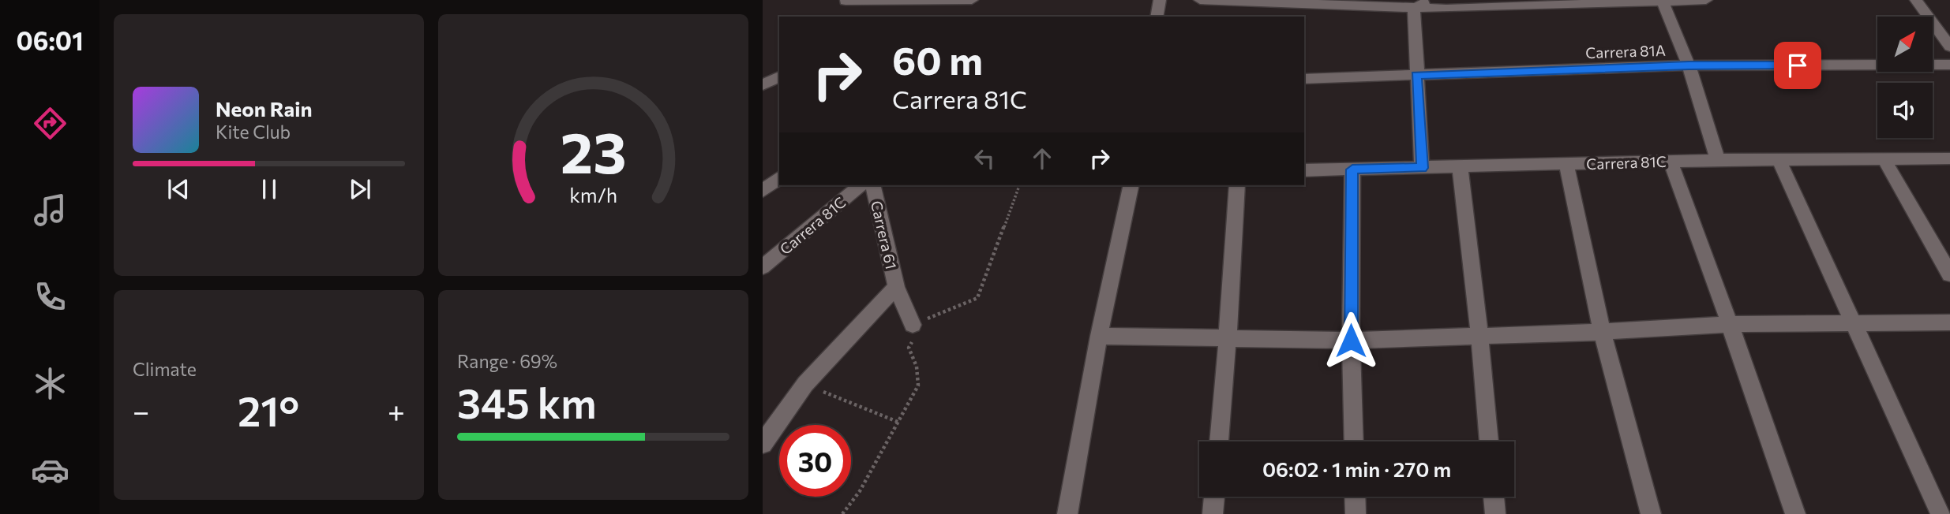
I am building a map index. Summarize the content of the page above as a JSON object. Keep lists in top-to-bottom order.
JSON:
{
  "streets": {
    "street": ["Carrera 81A", "Carrera 81C", "Carrera 61"]
  },
  "north": "top right",
  "page": {
    "tabs": "06:01",
    "turn": ["60 m", "Carrera 81C"],
    "song": ["Neon Rain", "Kite Club"],
    "tile": [
      "Climate",
      ["Range · 69%", "345 km"]
    ],
    "heat": ["−", "21°", "+"],
    "limit": "30",
    "trip": "06:02 · 1 min · 270 m",
    "gauge": ["23", "km/h"]
  }
}
